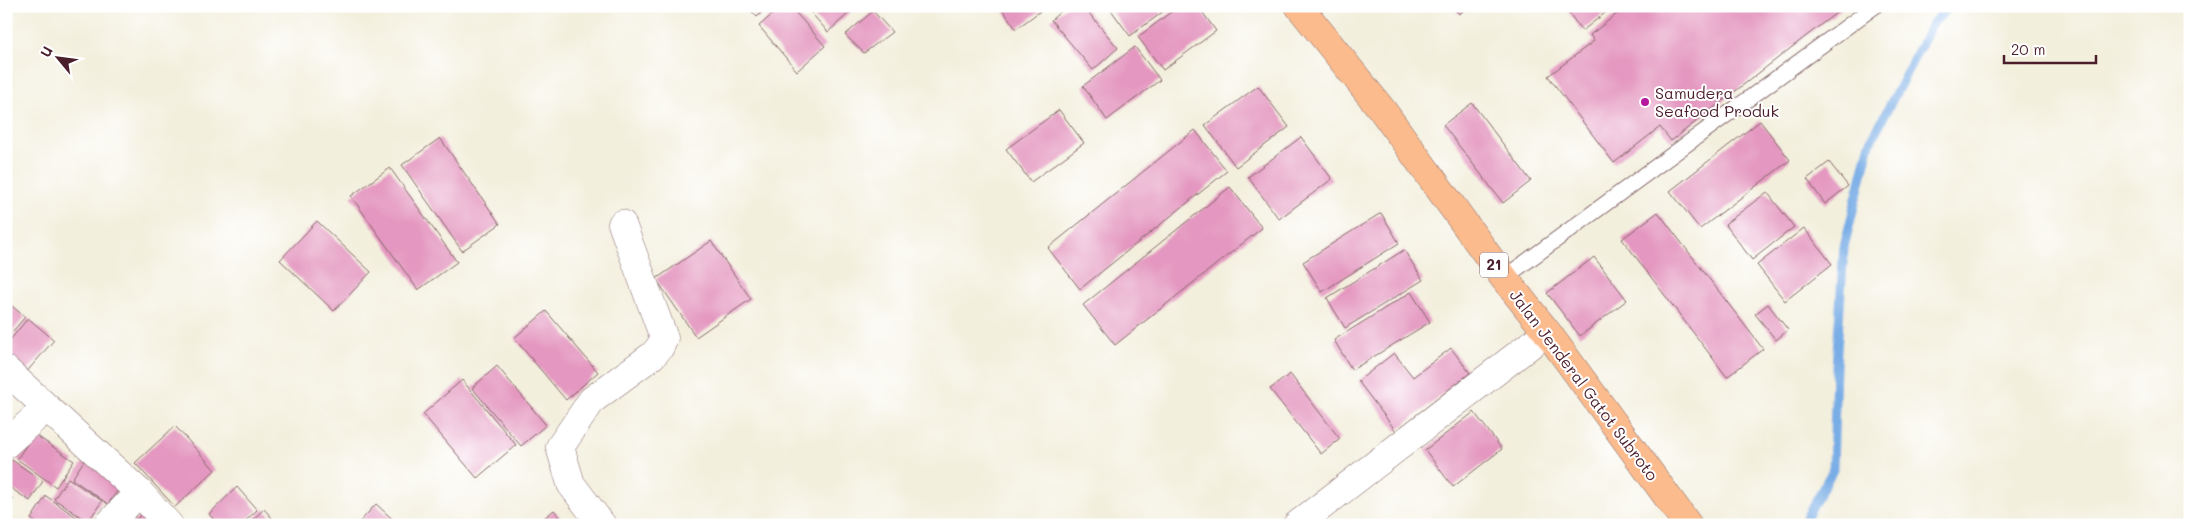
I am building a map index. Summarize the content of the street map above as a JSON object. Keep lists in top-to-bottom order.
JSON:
{
  "streets": {
    "highway": ["21", "Jalan Jenderal Gatot Subroto"]
  },
  "places": ["Samudera Seafood Produk"],
  "scale_bar": "20 m",
  "north": "top left"
}
